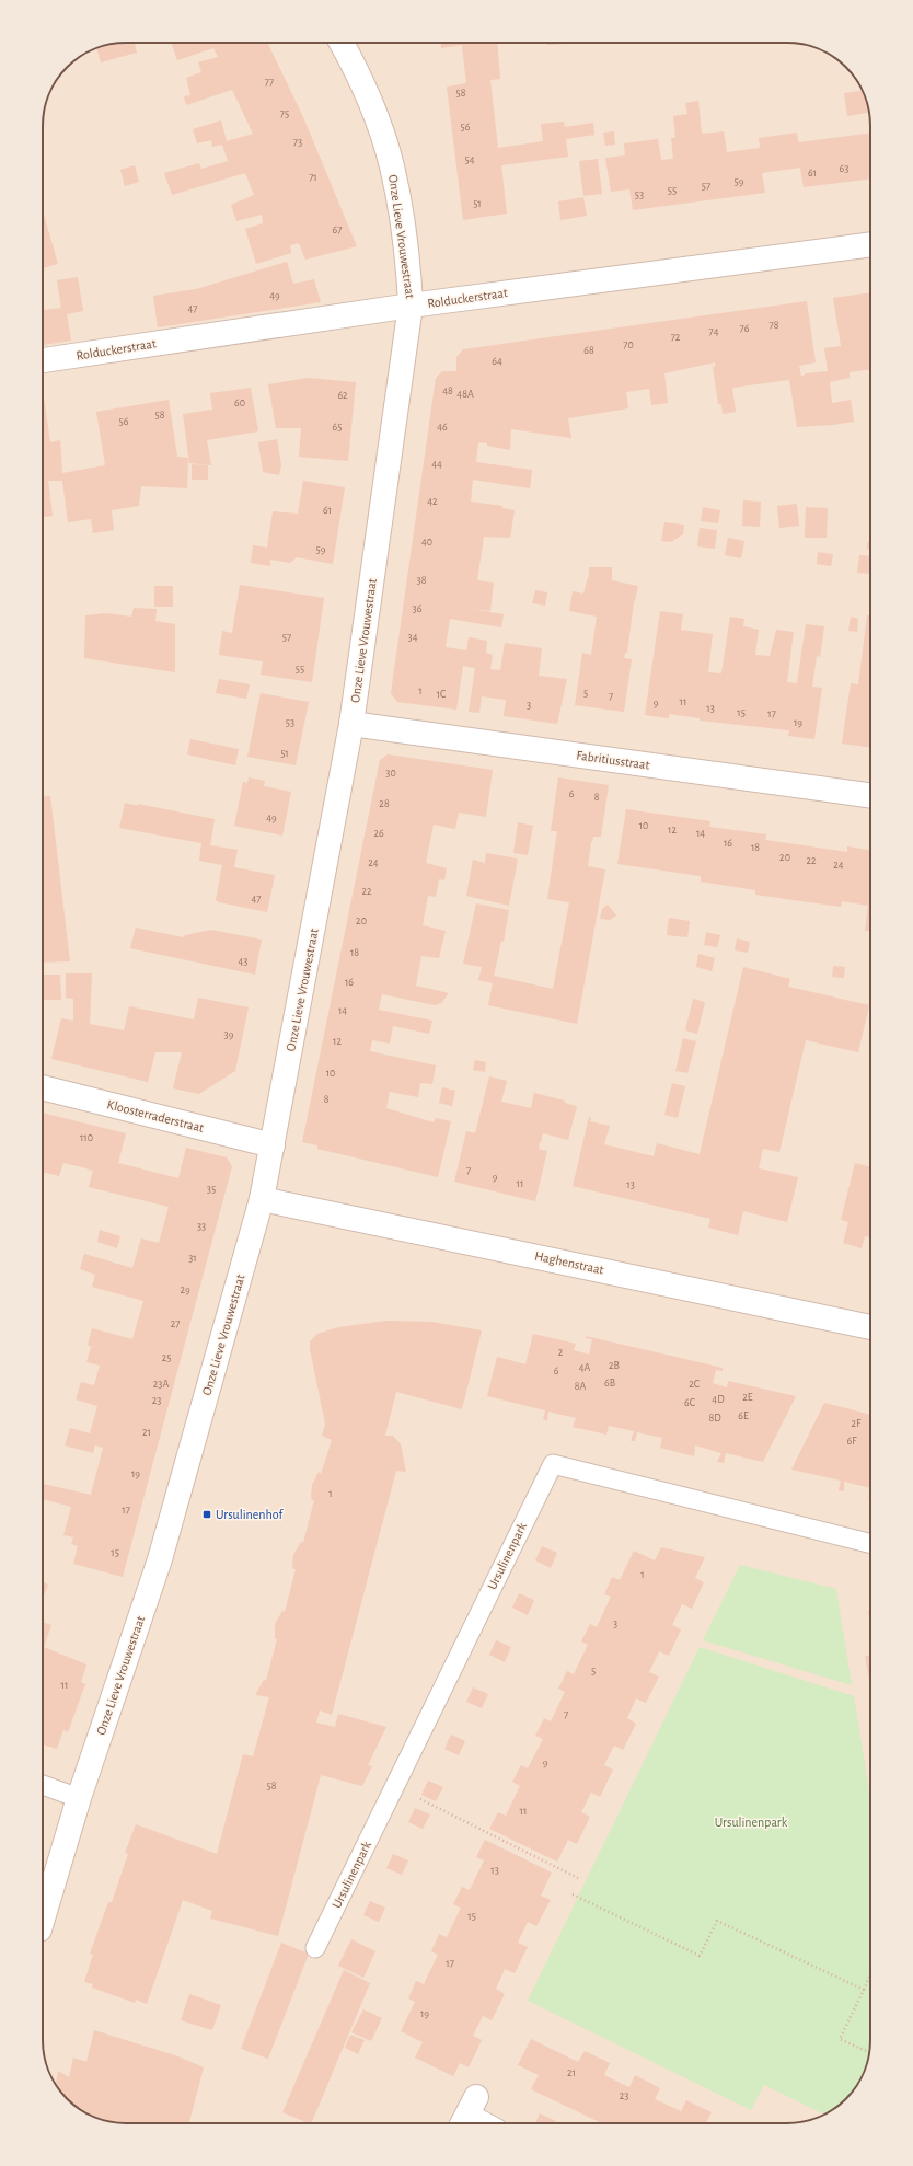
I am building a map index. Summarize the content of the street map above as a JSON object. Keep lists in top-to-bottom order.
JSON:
{
  "streets": {
    "street": [
      "Onze Lieve Vrouwestraat",
      "Rolduckerstraat",
      "Fabritiusstraat",
      "Kloosterraderstraat",
      "Haghenstraat"
    ],
    "lane": ["Ursulinenpark"]
  },
  "crossings": [
    ["Onze Lieve Vrouwestraat", "Rolduckerstraat"],
    ["Onze Lieve Vrouwestraat", "Fabritiusstraat"],
    ["Onze Lieve Vrouwestraat", "Kloosterraderstraat"],
    ["Onze Lieve Vrouwestraat", "Haghenstraat"]
  ],
  "parks": ["Ursulinenpark"],
  "places": {
    "transit": ["Ursulinenhof"]
  },
  "house_numbers": [
    "77",
    "58",
    "75",
    "56",
    "73",
    "54",
    "63",
    "61",
    "71",
    "59",
    "57",
    "55",
    "53",
    "51",
    "67",
    "49",
    "47",
    "78",
    "76",
    "74",
    "72",
    "70",
    "68",
    "64",
    "48",
    "48A",
    "62",
    "60",
    "58",
    "56",
    "65",
    "46",
    "44",
    "42",
    "61",
    "40",
    "59",
    "38",
    "36",
    "57",
    "34",
    "55",
    "1",
    "5",
    "1C",
    "7",
    "11",
    "9",
    "3",
    "13",
    "15",
    "17",
    "53",
    "19",
    "51",
    "30",
    "6",
    "8",
    "28",
    "49",
    "10",
    "12",
    "26",
    "14",
    "16",
    "18",
    "20",
    "22",
    "24",
    "24",
    "22",
    "47",
    "20",
    "18",
    "43",
    "16",
    "14",
    "39",
    "12",
    "10",
    "8",
    "110",
    "7",
    "9",
    "11",
    "13",
    "35",
    "33",
    "31",
    "29",
    "27",
    "2",
    "25",
    "2B",
    "4A",
    "6",
    "6B",
    "23A",
    "2C",
    "8A",
    "2E",
    "4D",
    "23",
    "6C",
    "6E",
    "8D",
    "2F",
    "21",
    "6F",
    "19",
    "1",
    "17",
    "15",
    "1",
    "3",
    "5",
    "11",
    "7",
    "9",
    "58",
    "11",
    "13",
    "15",
    "17",
    "19",
    "21",
    "23"
  ]
}
